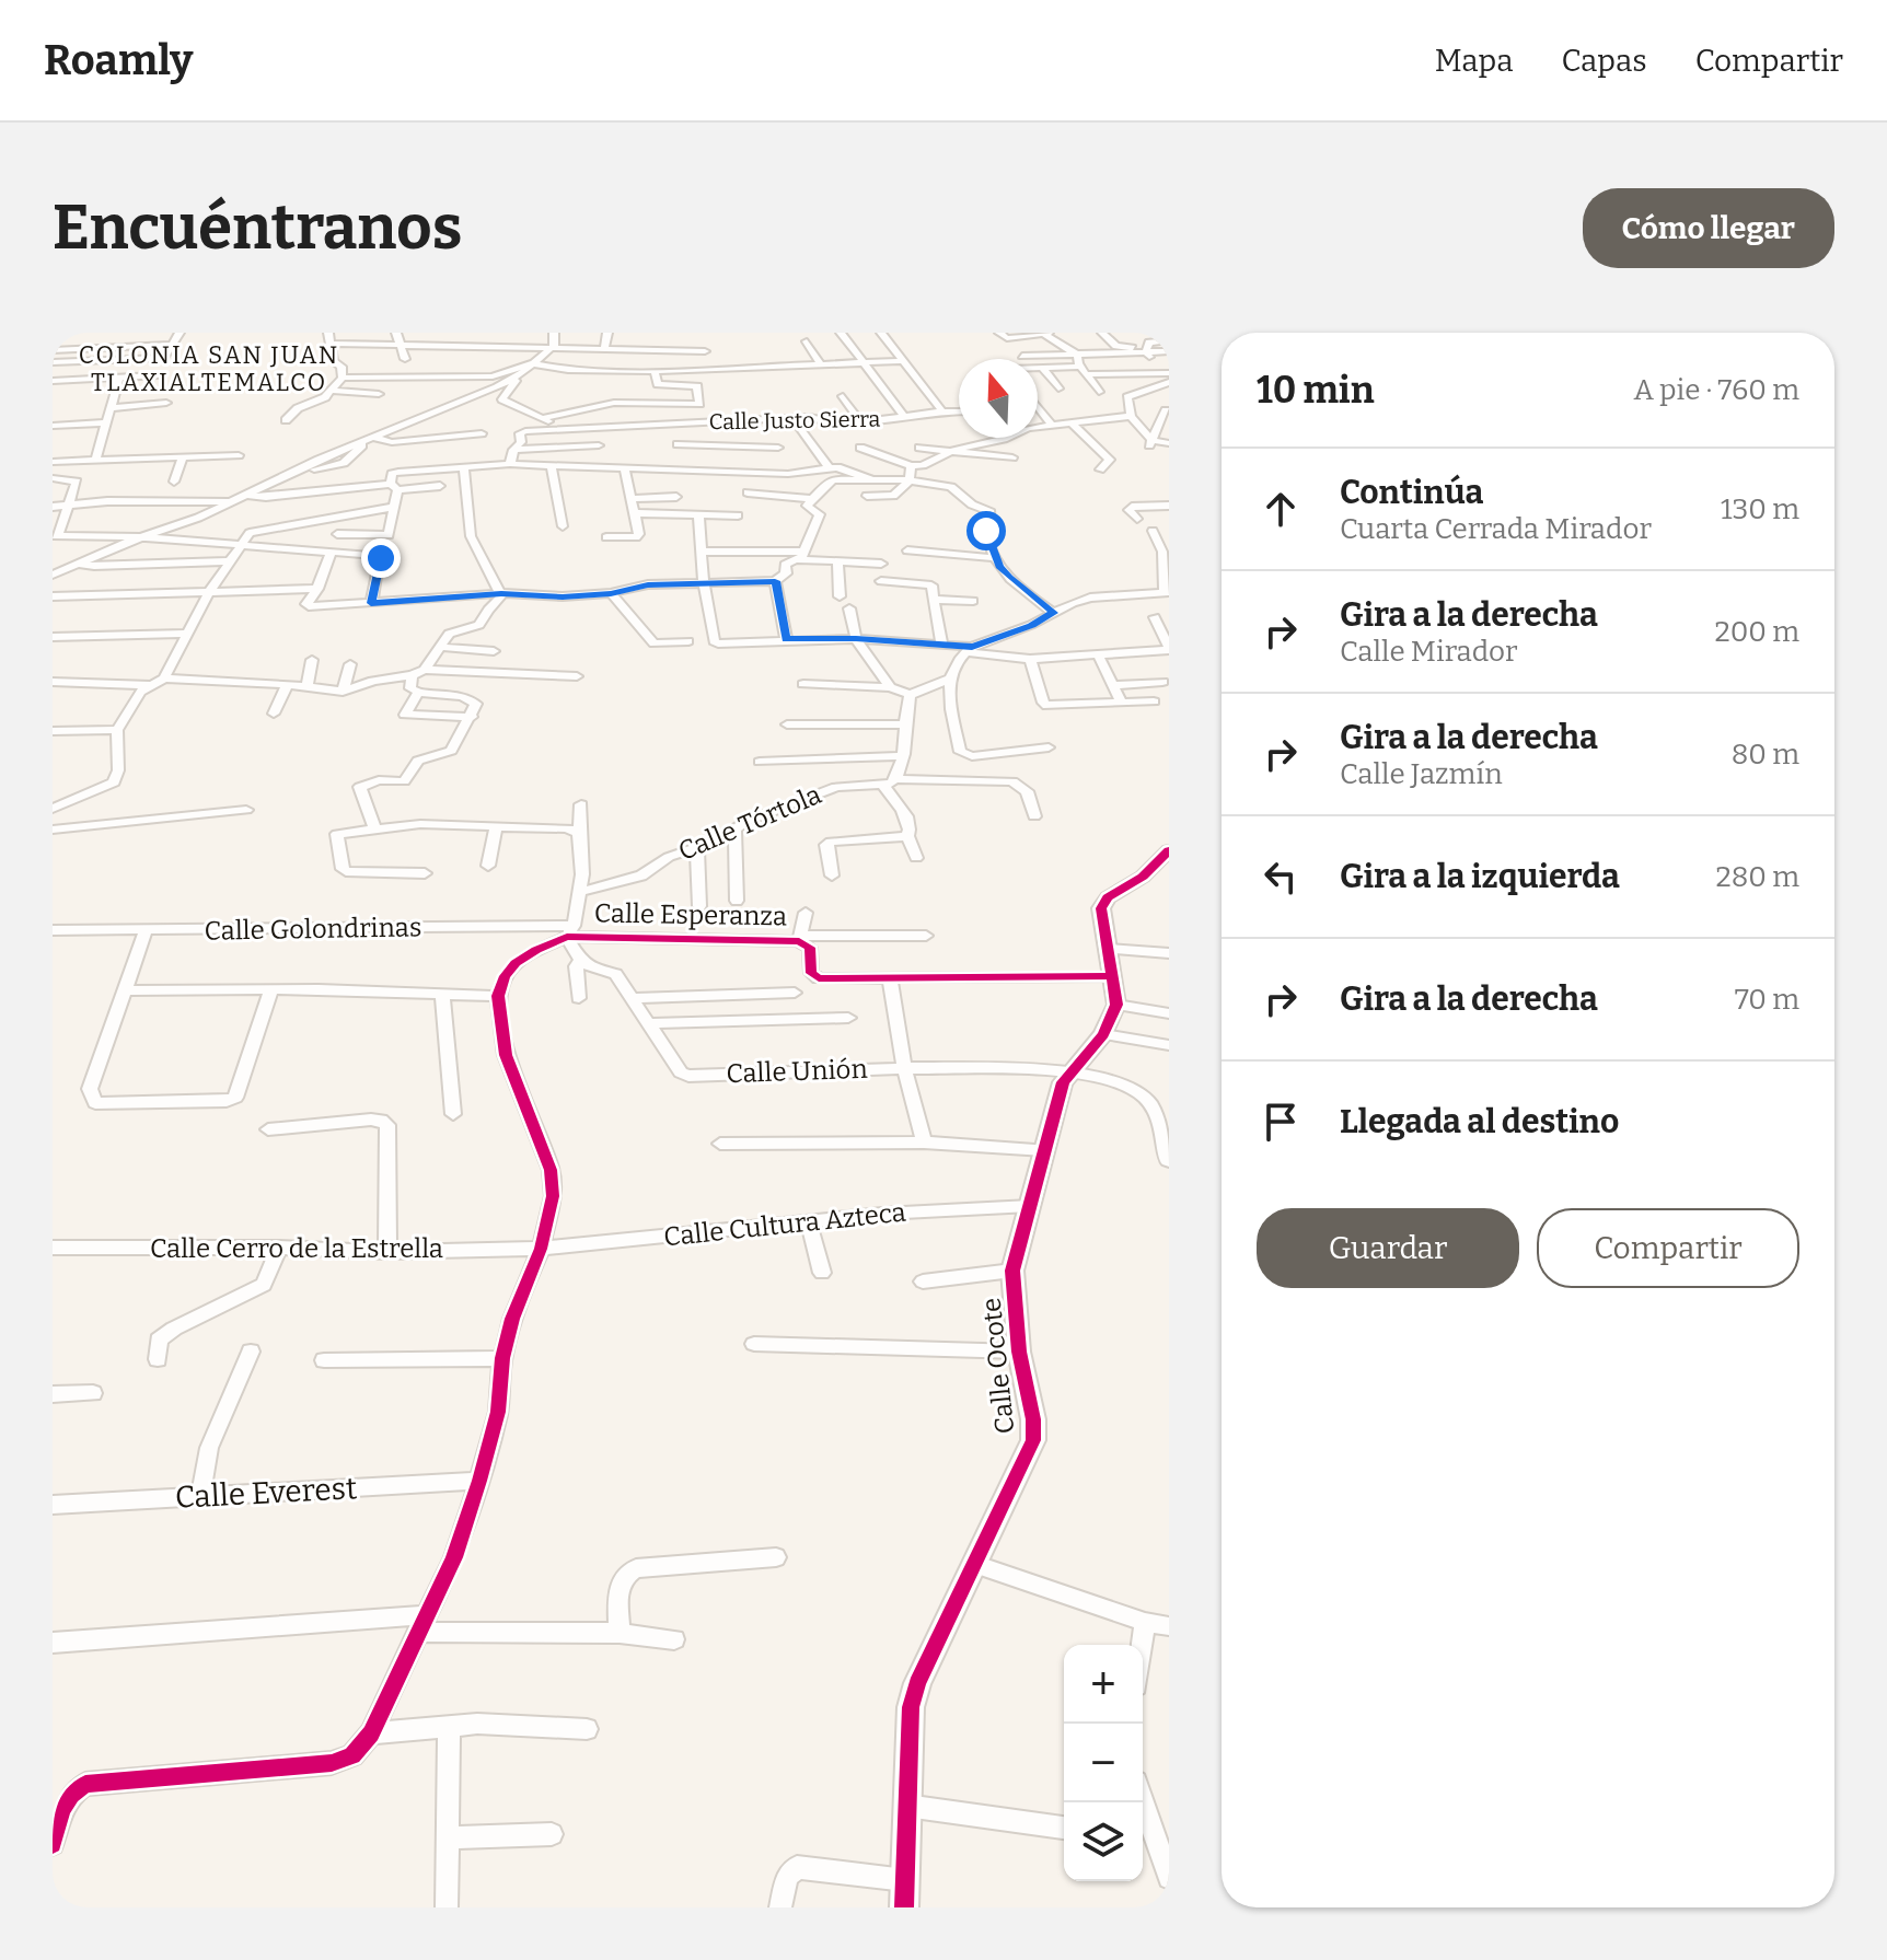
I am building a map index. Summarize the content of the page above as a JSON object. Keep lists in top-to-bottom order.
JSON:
{
  "streets": {
    "street": [
      "Calle Justo Sierra",
      "Calle Tórtola",
      "Calle Esperanza",
      "Calle Golondrinas",
      "Calle Unión",
      "Calle Cultura Azteca",
      "Calle Cerro de la Estrella",
      "Calle Ocote",
      "Calle Everest"
    ]
  },
  "crossings": [
    ["Calle Esperanza", "Calle Golondrinas"],
    ["Calle Unión", "Calle Ocote"],
    ["Calle Cultura Azteca", "Calle Cerro de la Estrella"],
    ["Calle Cultura Azteca", "Calle Ocote"]
  ],
  "districts": ["COLONIA SAN JUAN TLAXIALTEMALCO"],
  "north": "top",
  "page": {
    "header": "Roamly",
    "nav": ["Mapa", "Capas", "Compartir"],
    "buttons": [
      "Cómo llegar",
      ["Guardar", "Compartir"]
    ],
    "title": "Encuéntranos",
    "heading": ["10 min", "A pie · 760 m"],
    "list": [
      ["Continúa", "Cuarta Cerrada Mirador", "130 m"],
      ["Gira a la derecha", "Calle Mirador", "200 m"],
      ["Gira a la derecha", "Calle Jazmín", "80 m"],
      ["Gira a la izquierda", "280 m"],
      ["Gira a la derecha", "70 m"],
      "Llegada al destino"
    ],
    "map_buttons": ["+", "−"]
  }
}
